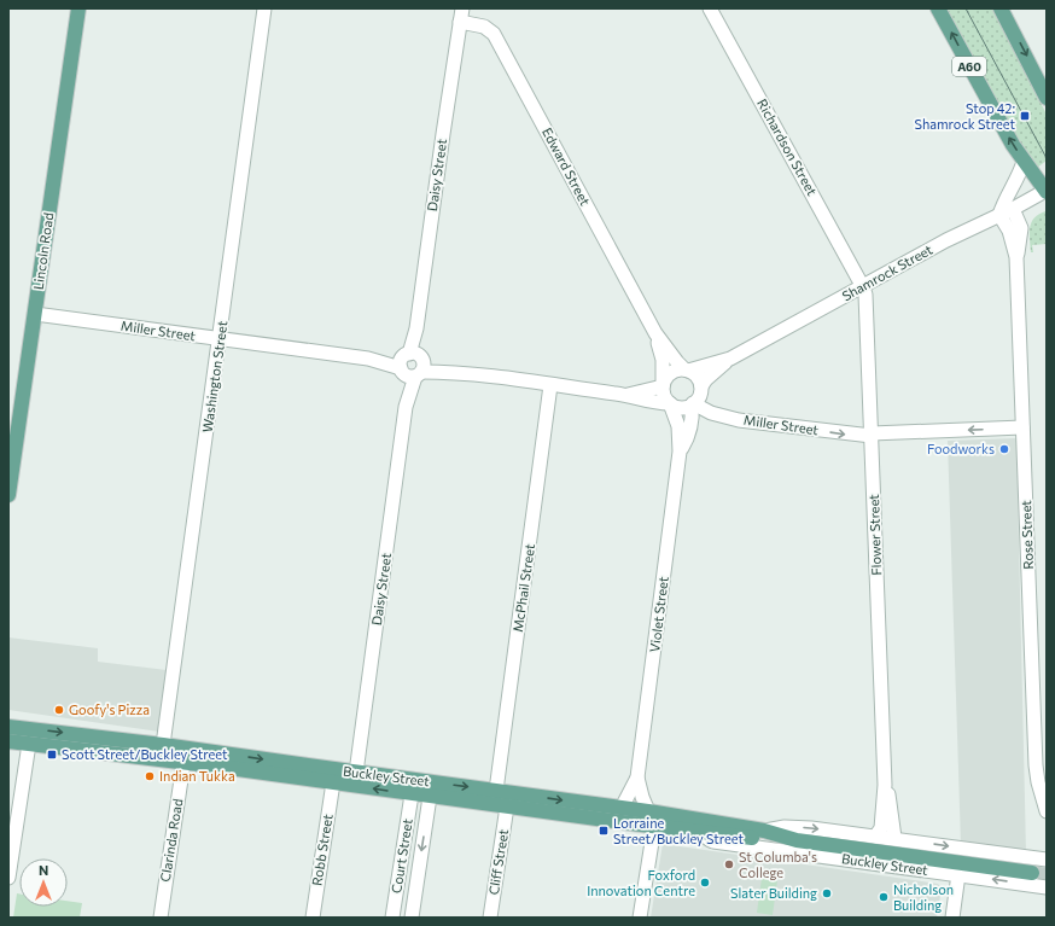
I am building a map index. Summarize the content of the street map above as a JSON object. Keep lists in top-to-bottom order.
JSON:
{
  "streets": {
    "main road": ["A60", "Lincoln Road", "Buckley Street"],
    "street": [
      "Richardson Street",
      "Edward Street",
      "Daisy Street",
      "Shamrock Street",
      "Miller Street",
      "Washington Street",
      "Flower Street",
      "Rose Street",
      "McPhail Street",
      "Violet Street",
      "Clarinda Road",
      "Robb Street",
      "Court Street",
      "Cliff Street"
    ]
  },
  "crossings": [
    ["A60", "Shamrock Street"],
    ["Richardson Street", "Shamrock Street"],
    ["Richardson Street", "Flower Street"],
    ["Edward Street", "Daisy Street"],
    ["Edward Street", "Shamrock Street"],
    ["Edward Street", "Miller Street"],
    ["Edward Street", "Violet Street"],
    ["Daisy Street", "Miller Street"],
    ["Daisy Street", "Buckley Street"],
    ["Lincoln Road", "Miller Street"],
    ["Shamrock Street", "Miller Street"],
    ["Shamrock Street", "Flower Street"],
    ["Shamrock Street", "Rose Street"],
    ["Shamrock Street", "Violet Street"],
    ["Miller Street", "Washington Street"],
    ["Miller Street", "Flower Street"],
    ["Miller Street", "Rose Street"],
    ["Miller Street", "McPhail Street"],
    ["Miller Street", "Violet Street"],
    ["Washington Street", "Buckley Street"],
    ["Flower Street", "Buckley Street"],
    ["McPhail Street", "Buckley Street"],
    ["McPhail Street", "Cliff Street"],
    ["Violet Street", "Buckley Street"],
    ["Buckley Street", "Clarinda Road"],
    ["Buckley Street", "Robb Street"],
    ["Buckley Street", "Court Street"],
    ["Buckley Street", "Cliff Street"]
  ],
  "places": {
    "transit": ["Stop 42: Shamrock Street", "Scott Street/Buckley Street", "Lorraine Street/Buckley Street"],
    "other": [
      "Foodworks",
      "Goofy's Pizza",
      "Indian Tukka",
      "St Columba's College",
      "Foxford Innovation Centre",
      "Slater Building",
      "Nicholson Building"
    ]
  },
  "north": "top"
}
